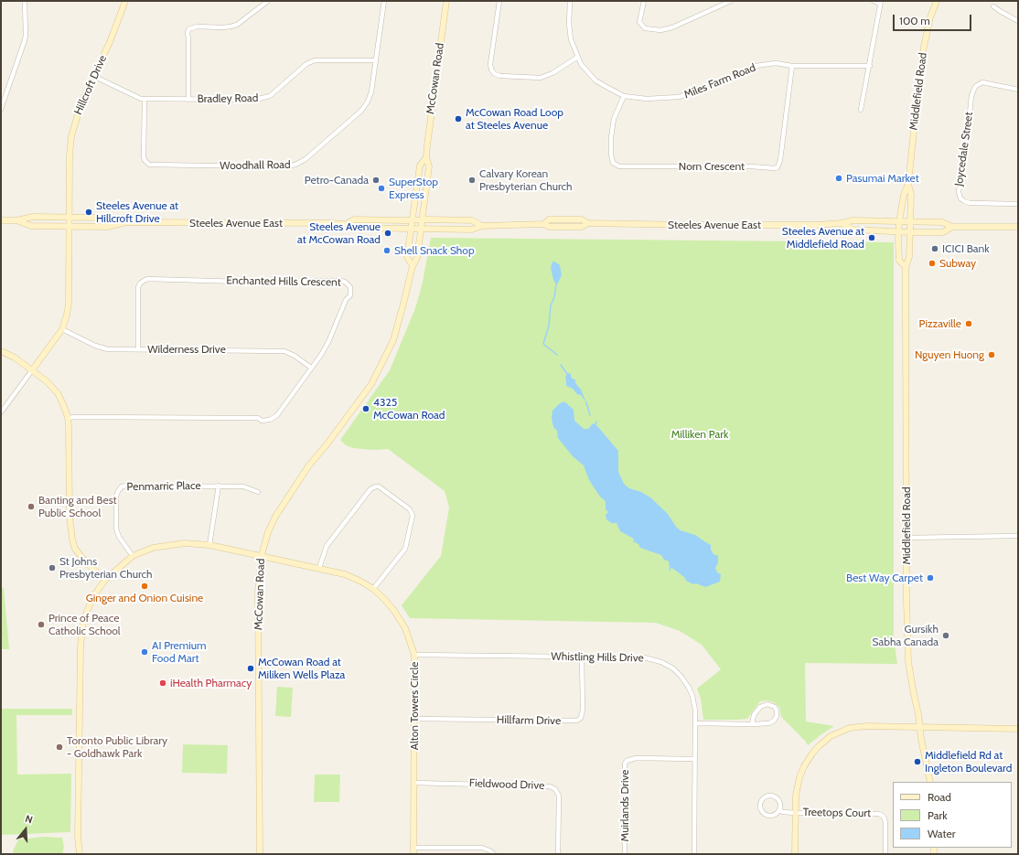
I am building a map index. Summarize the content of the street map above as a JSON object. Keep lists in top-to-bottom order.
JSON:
{
  "streets": {
    "main road": [
      "McCowan Road",
      "Hillcroft Drive",
      "Middlefield Road",
      "Steeles Avenue East",
      "Alton Towers Circle"
    ],
    "street": [
      "Miles Farm Road",
      "Bradley Road",
      "Joycedale Street",
      "Woodhall Road",
      "Norn Crescent",
      "Enchanted Hills Crescent",
      "Wilderness Drive",
      "Penmarric Place",
      "Whistling Hills Drive",
      "Hillfarm Drive",
      "Fieldwood Drive",
      "Muirlands Drive",
      "Treetops Court"
    ]
  },
  "crossings": [
    ["McCowan Road", "Steeles Avenue East"],
    ["McCowan Road", "Alton Towers Circle"],
    ["Miles Farm Road", "Norn Crescent"],
    ["Hillcroft Drive", "Bradley Road"],
    ["Hillcroft Drive", "Steeles Avenue East"],
    ["Hillcroft Drive", "Wilderness Drive"],
    ["Middlefield Road", "Steeles Avenue East"],
    ["Bradley Road", "Woodhall Road"],
    ["Enchanted Hills Crescent", "Wilderness Drive"],
    ["Penmarric Place", "Alton Towers Circle"],
    ["Whistling Hills Drive", "Alton Towers Circle"],
    ["Whistling Hills Drive", "Hillfarm Drive"],
    ["Whistling Hills Drive", "Muirlands Drive"],
    ["Alton Towers Circle", "Hillfarm Drive"],
    ["Alton Towers Circle", "Fieldwood Drive"]
  ],
  "parks": ["Milliken Park"],
  "places": [
    "McCowan Road Loop at Steeles Avenue",
    "Pasumai Market",
    "Petro-Canada",
    "Calvary Korean Presbyterian Church",
    "SuperStop Express",
    "Steeles Avenue at Hillcroft Drive",
    "Steeles Avenue at McCowan Road",
    "Steeles Avenue at Middlefield Road",
    "ICICI Bank",
    "Shell Snack Shop",
    "Subway",
    "Pizzaville",
    "Nguyen Huong",
    "4325 McCowan Road",
    "Banting and Best Public School",
    "St Johns Presbyterian Church",
    "Best Way Carpet",
    "Ginger and Onion Cuisine",
    "Prince of Peace Catholic School",
    "Gursikh Sabha Canada",
    "AI Premium Food Mart",
    "McCowan Road at Miliken Wells Plaza",
    "iHealth Pharmacy",
    "Toronto Public Library - Goldhawk Park",
    "Middlefield Rd at Ingleton Boulevard"
  ],
  "legend": ["Road", "Park", "Water"],
  "scale_bar": "100 m",
  "north": "top"
}
